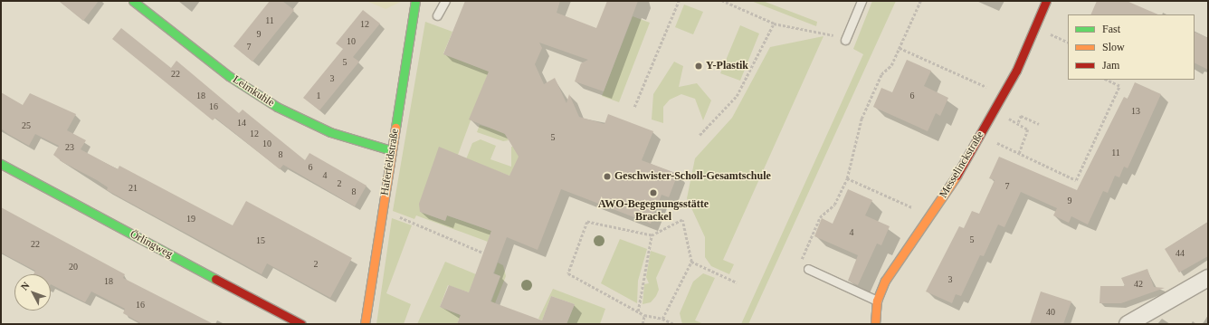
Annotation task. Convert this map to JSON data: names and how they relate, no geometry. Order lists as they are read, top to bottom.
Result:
{
  "streets": {
    "street": [
      "Leimkuhle",
      "Haferfeldstraße",
      "Messelinckstraße",
      "Örlingweg"
    ]
  },
  "crossings": [
    ["Leimkuhle", "Haferfeldstraße"]
  ],
  "places": ["Y-Plastik", "Geschwister-Scholl-Gesamtschule", "AWO-Begegnungsstätte Brackel"],
  "house_numbers": [
    "11",
    "12",
    "9",
    "10",
    "7",
    "5",
    "22",
    "3",
    "18",
    "1",
    "6",
    "16",
    "13",
    "14",
    "25",
    "12",
    "5",
    "10",
    "23",
    "11",
    "8",
    "6",
    "4",
    "2",
    "7",
    "21",
    "8",
    "9",
    "19",
    "4",
    "5",
    "15",
    "22",
    "44",
    "2",
    "20",
    "3",
    "18",
    "42",
    "16",
    "40"
  ],
  "legend": ["Fast", "Slow", "Jam"],
  "north": "top left"
}
